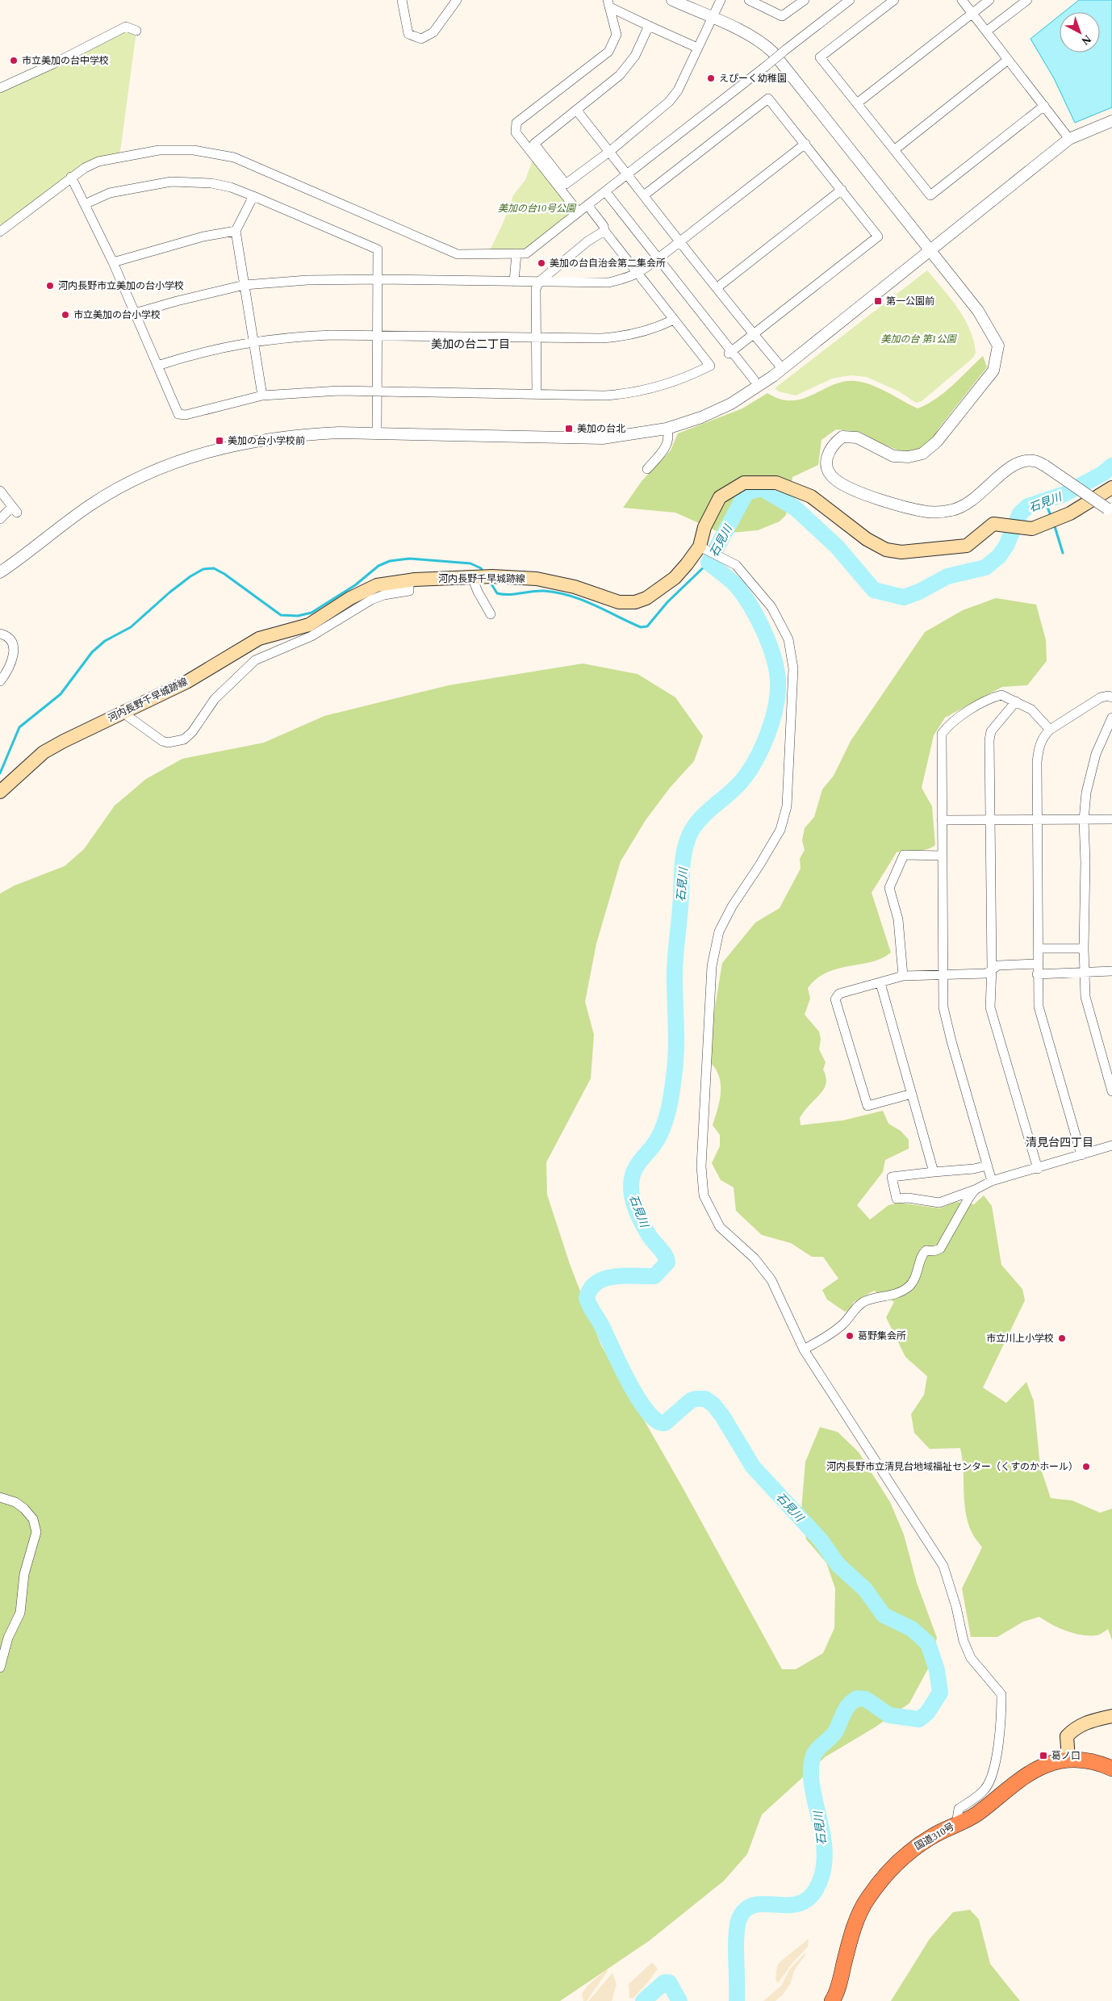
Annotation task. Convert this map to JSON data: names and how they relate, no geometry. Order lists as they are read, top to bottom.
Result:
{
  "streets": {
    "highway": ["国道310号"],
    "main road": ["河内長野千早城跡線"]
  },
  "districts": ["美加の台二丁目", "清見台四丁目"],
  "water": ["石見川"],
  "parks": ["美加の台10号公園", "美加の台 第1公園"],
  "places": {
    "other": [
      "市立美加の台中学校",
      "えぴーく幼稚園",
      "美加の台自治会第二集会所",
      "河内長野市立美加の台小学校",
      "市立美加の台小学校",
      "葛野集会所",
      "市立川上小学校",
      "河内長野市立清見台地域福祉センター（くすのかホール）"
    ],
    "transit": [
      "第一公園前",
      "美加の台北",
      "美加の台小学校前",
      "葛ノ口"
    ]
  },
  "north": "bottom right"
}
